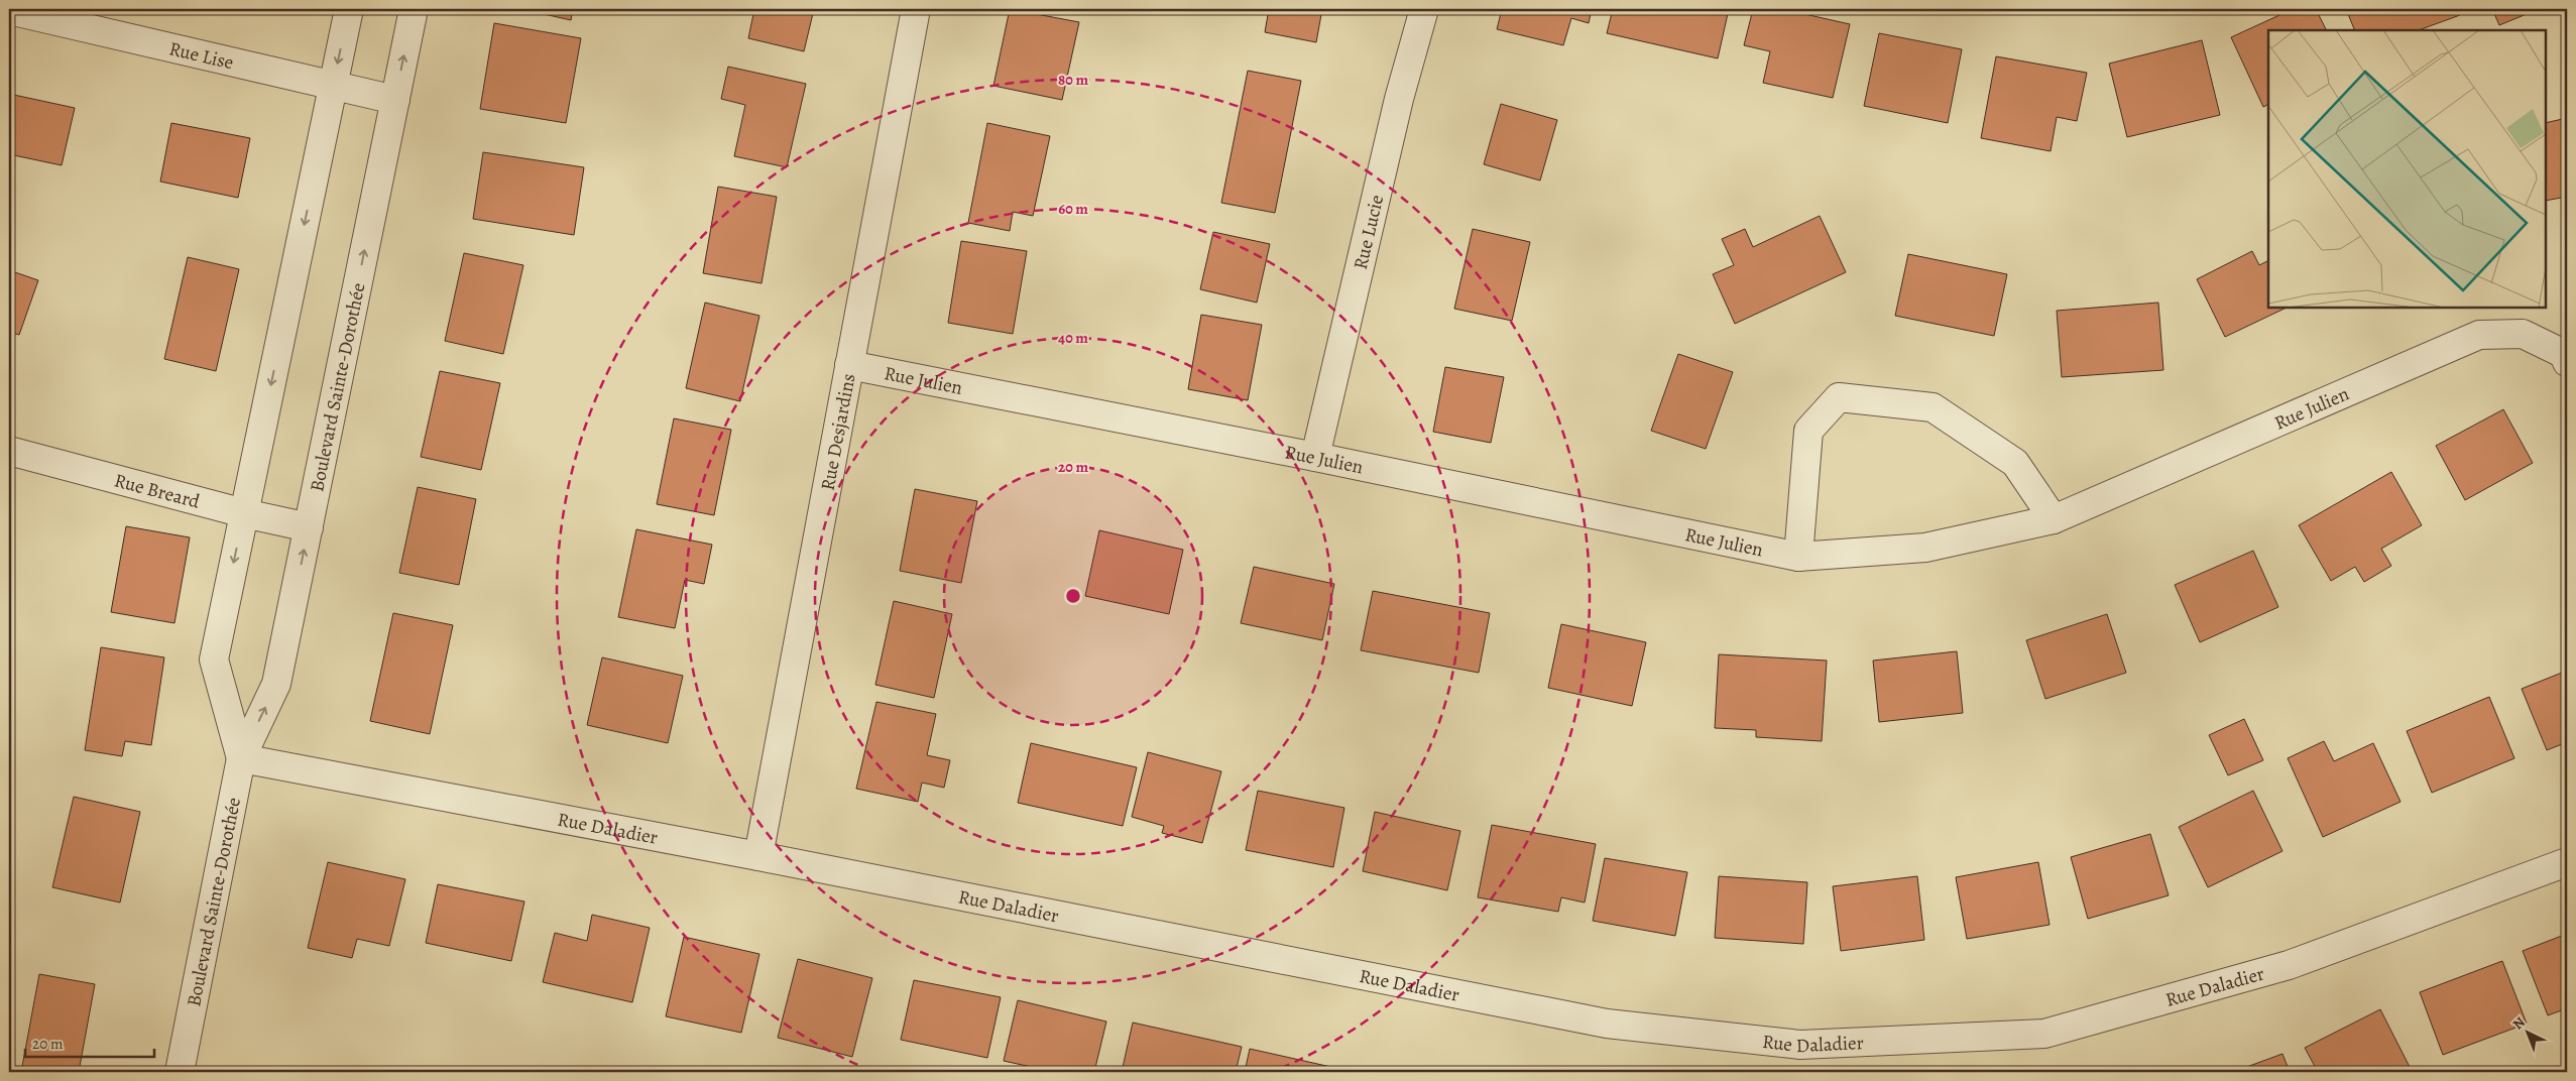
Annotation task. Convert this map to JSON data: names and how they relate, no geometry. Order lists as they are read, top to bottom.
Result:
{
  "streets": {
    "street": [
      "Rue Lise",
      "Rue Lucie",
      "Rue Julien",
      "Boulevard Sainte-Dorothée",
      "Rue Desjardins",
      "Rue Breard",
      "Rue Daladier"
    ]
  },
  "crossings": [
    ["Rue Lise", "Boulevard Sainte-Dorothée"],
    ["Rue Lucie", "Rue Julien"],
    ["Rue Julien", "Rue Desjardins"],
    ["Boulevard Sainte-Dorothée", "Rue Breard"],
    ["Boulevard Sainte-Dorothée", "Rue Daladier"],
    ["Rue Desjardins", "Rue Daladier"]
  ],
  "scale_bar": "20 m",
  "north": "top left",
  "rings": [
    "80 m",
    "60 m",
    "40 m",
    "20 m"
  ]
}
